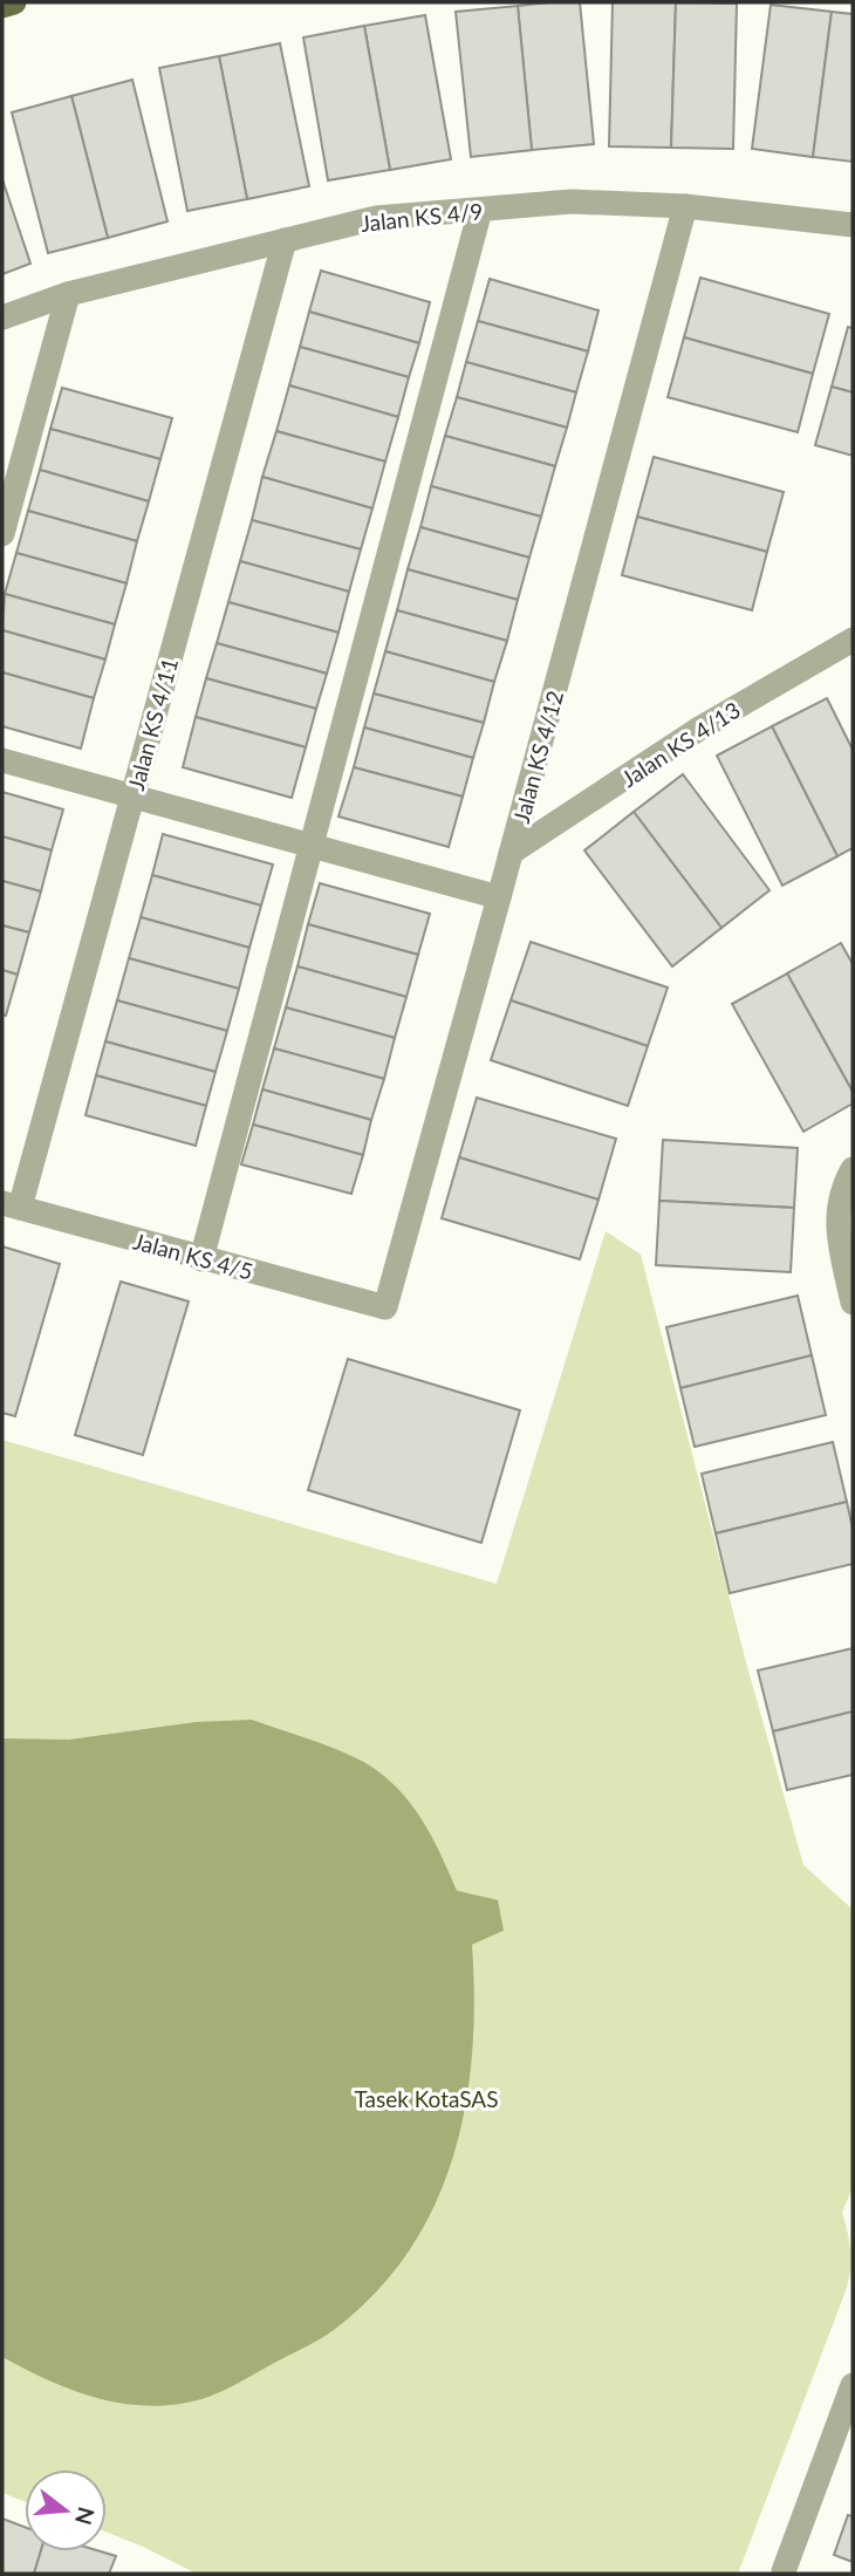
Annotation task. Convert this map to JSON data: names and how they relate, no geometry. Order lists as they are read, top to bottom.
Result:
{
  "streets": {
    "street": [
      "Jalan KS 4/9",
      "Jalan KS 4/11",
      "Jalan KS 4/13",
      "Jalan KS 4/12",
      "Jalan KS 4/5"
    ]
  },
  "crossings": [
    ["Jalan KS 4/9", "Jalan KS 4/11"],
    ["Jalan KS 4/9", "Jalan KS 4/12"],
    ["Jalan KS 4/11", "Jalan KS 4/5"],
    ["Jalan KS 4/13", "Jalan KS 4/12"],
    ["Jalan KS 4/12", "Jalan KS 4/5"]
  ],
  "parks": ["Tasek KotaSAS"],
  "north": "right"
}
